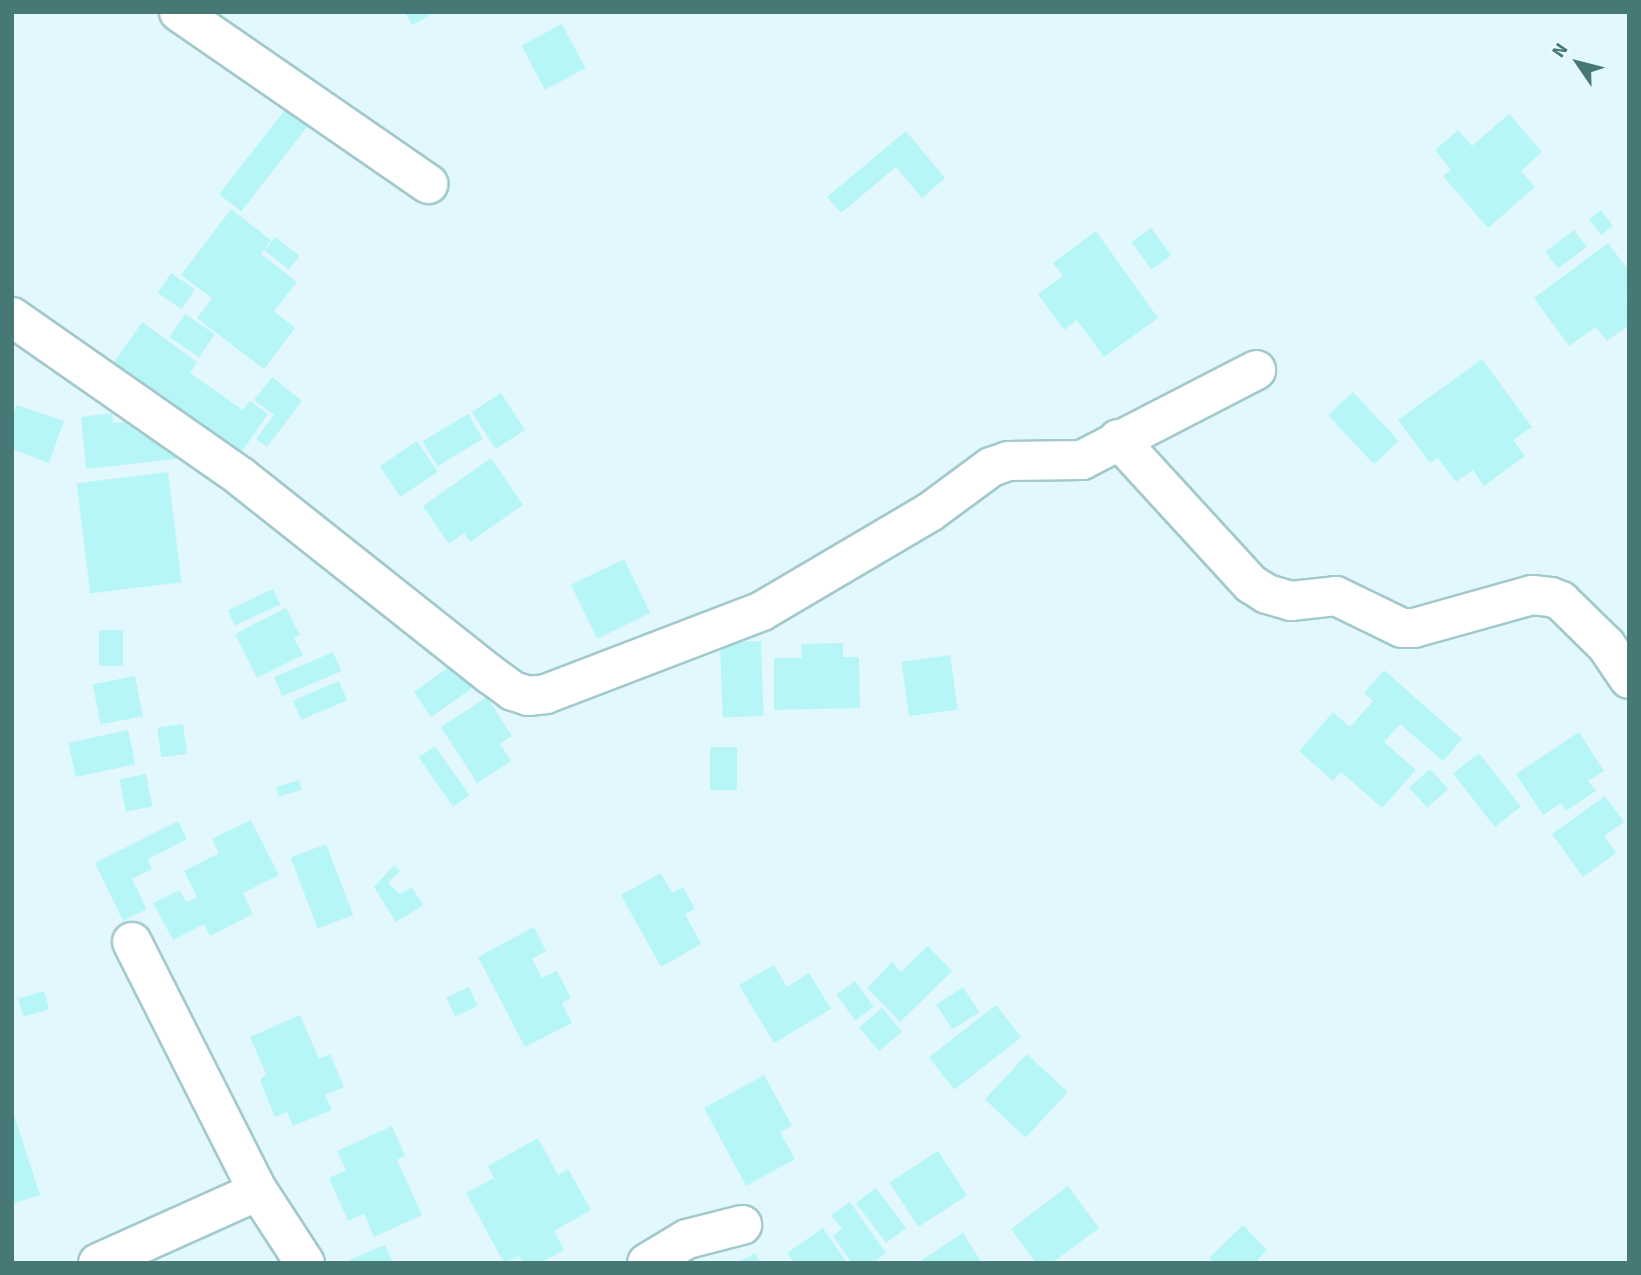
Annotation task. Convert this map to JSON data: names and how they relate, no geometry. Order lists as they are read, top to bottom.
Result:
{
  "north": "top left"
}
